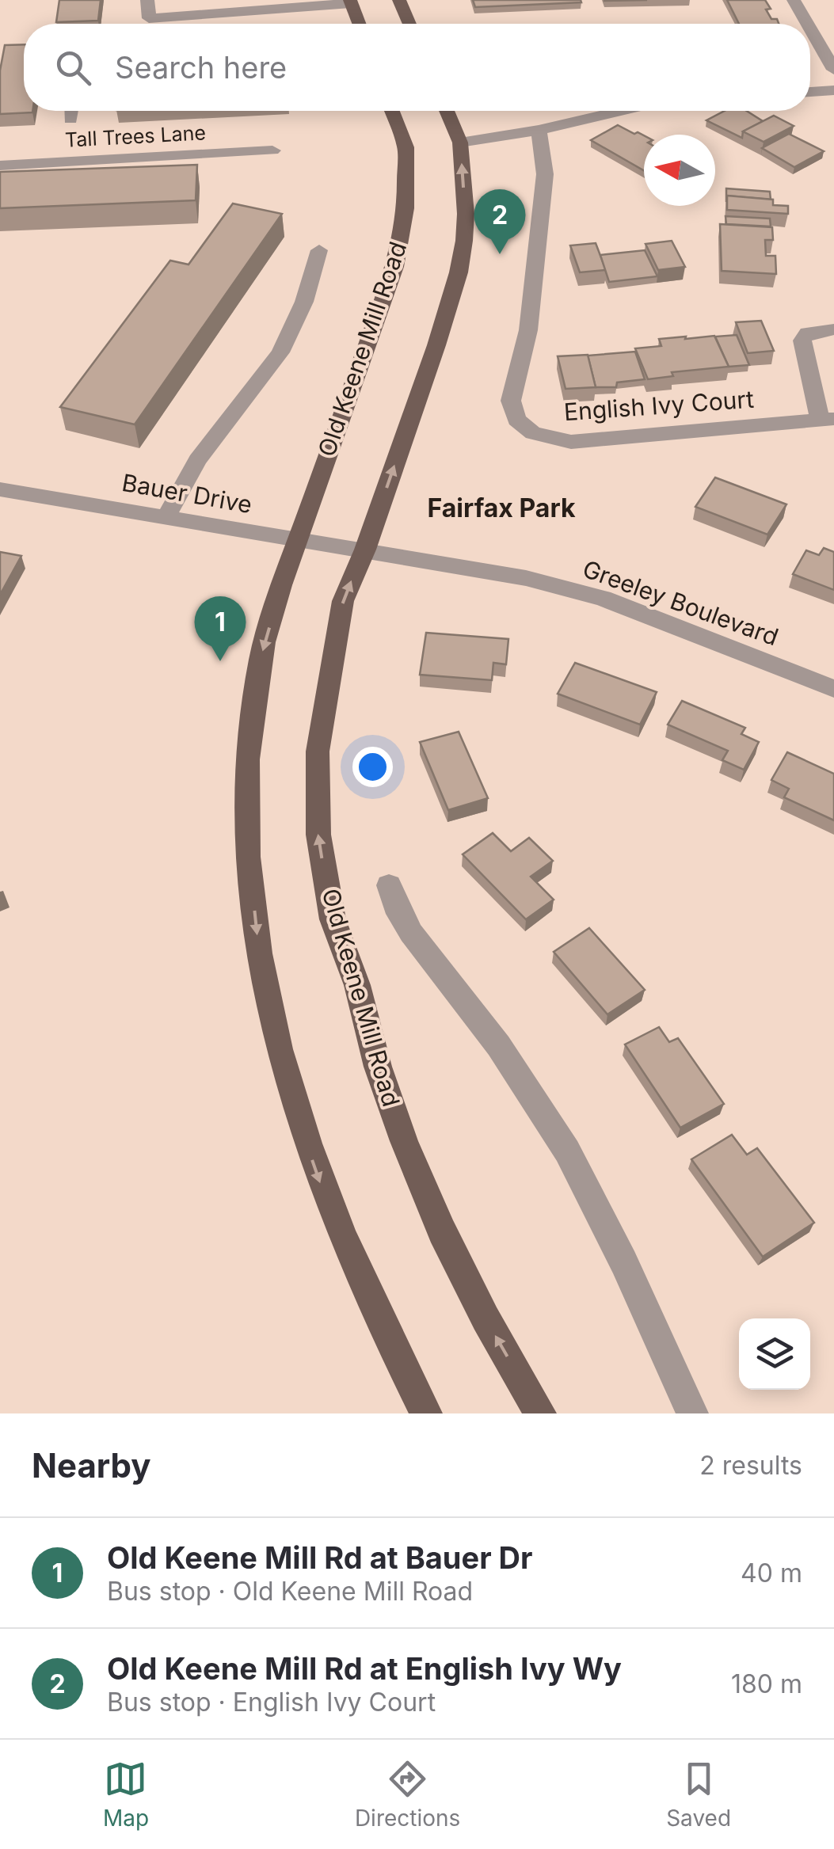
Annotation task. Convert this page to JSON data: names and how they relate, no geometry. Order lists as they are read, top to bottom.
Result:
{
  "streets": {
    "main road": ["Old Keene Mill Road"],
    "street": [
      "Tall Trees Lane",
      "English Ivy Court",
      "Bauer Drive",
      "Greeley Boulevard"
    ]
  },
  "crossings": [
    ["Old Keene Mill Road", "Bauer Drive"],
    ["Old Keene Mill Road", "Greeley Boulevard"],
    ["Bauer Drive", "Greeley Boulevard"]
  ],
  "districts": ["Fairfax Park"],
  "north": "left",
  "page": {
    "search": "Search here",
    "pins": ["2", "1"],
    "heading": ["Nearby", "2 results"],
    "list": [
      {
        "mark": "1",
        "name": "Old Keene Mill Rd at Bauer Dr",
        "note": "Bus stop · Old Keene Mill Road",
        "value": "40 m"
      },
      {
        "mark": "2",
        "name": "Old Keene Mill Rd at English Ivy Wy",
        "note": "Bus stop · English Ivy Court",
        "value": "180 m"
      }
    ],
    "nav": ["Map", "Directions", "Saved"]
  }
}
